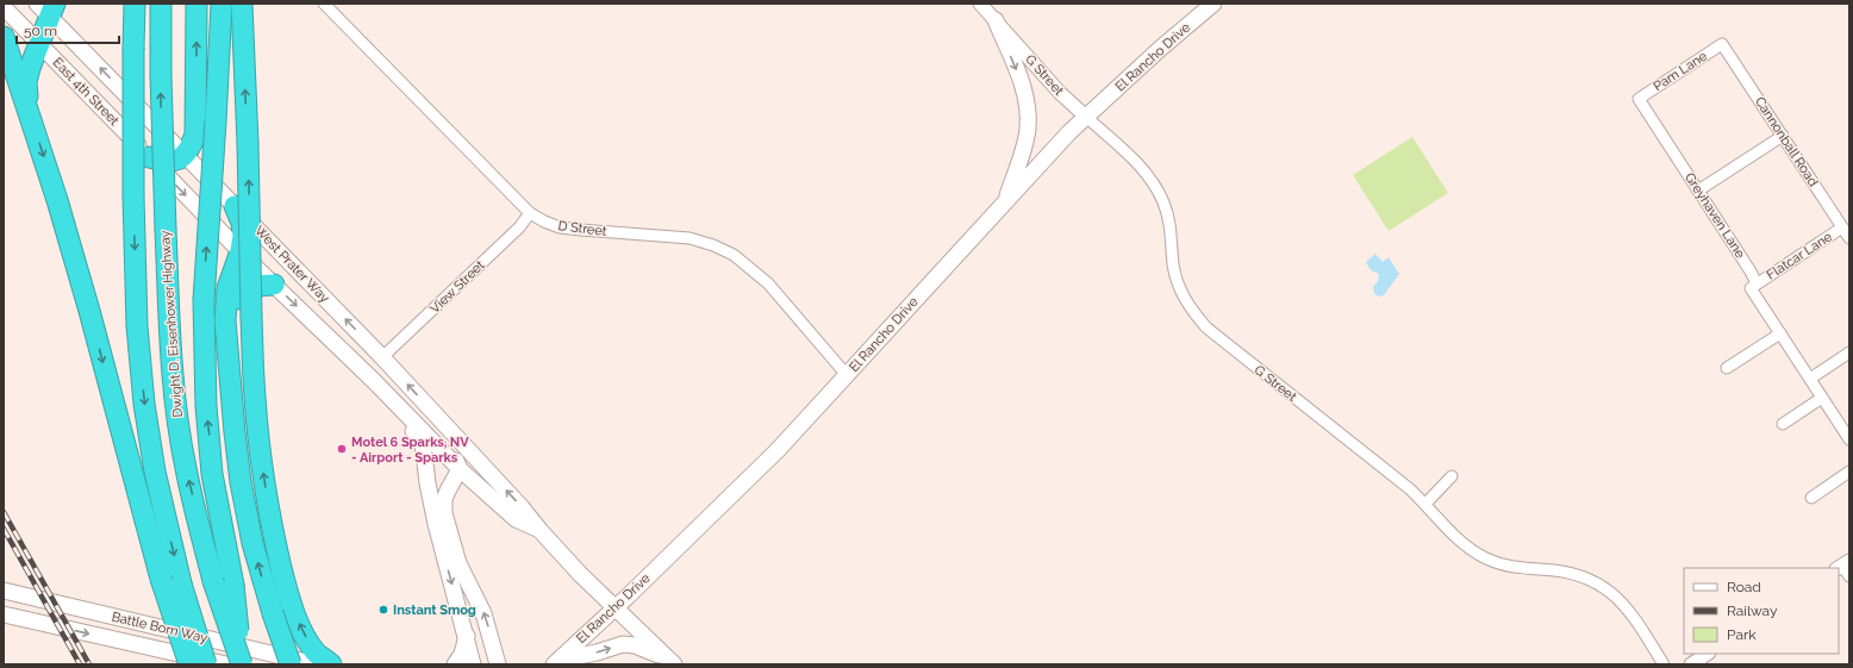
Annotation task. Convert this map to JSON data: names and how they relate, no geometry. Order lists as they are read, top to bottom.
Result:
{
  "streets": {
    "highway": ["Dwight D. Eisenhower Highway"],
    "main road": [
      "El Rancho Drive",
      "East 4th Street",
      "West Prater Way",
      "Battle Born Way"
    ],
    "street": [
      "Pam Lane",
      "G Street",
      "Cannonball Road",
      "Greyhaven Lane",
      "D Street",
      "Flatcar Lane",
      "View Street"
    ]
  },
  "crossings": [
    ["El Rancho Drive", "G Street"],
    ["El Rancho Drive", "D Street"],
    ["El Rancho Drive", "West Prater Way"],
    ["Pam Lane", "Cannonball Road"],
    ["Pam Lane", "Greyhaven Lane"],
    ["East 4th Street", "West Prater Way"],
    ["Cannonball Road", "Flatcar Lane"],
    ["Greyhaven Lane", "Flatcar Lane"],
    ["D Street", "View Street"],
    ["West Prater Way", "View Street"]
  ],
  "places": ["Motel 6 Sparks, NV - Airport - Sparks", "Instant Smog"],
  "legend": ["Road", "Railway", "Park"],
  "scale_bar": "50 m"
}
